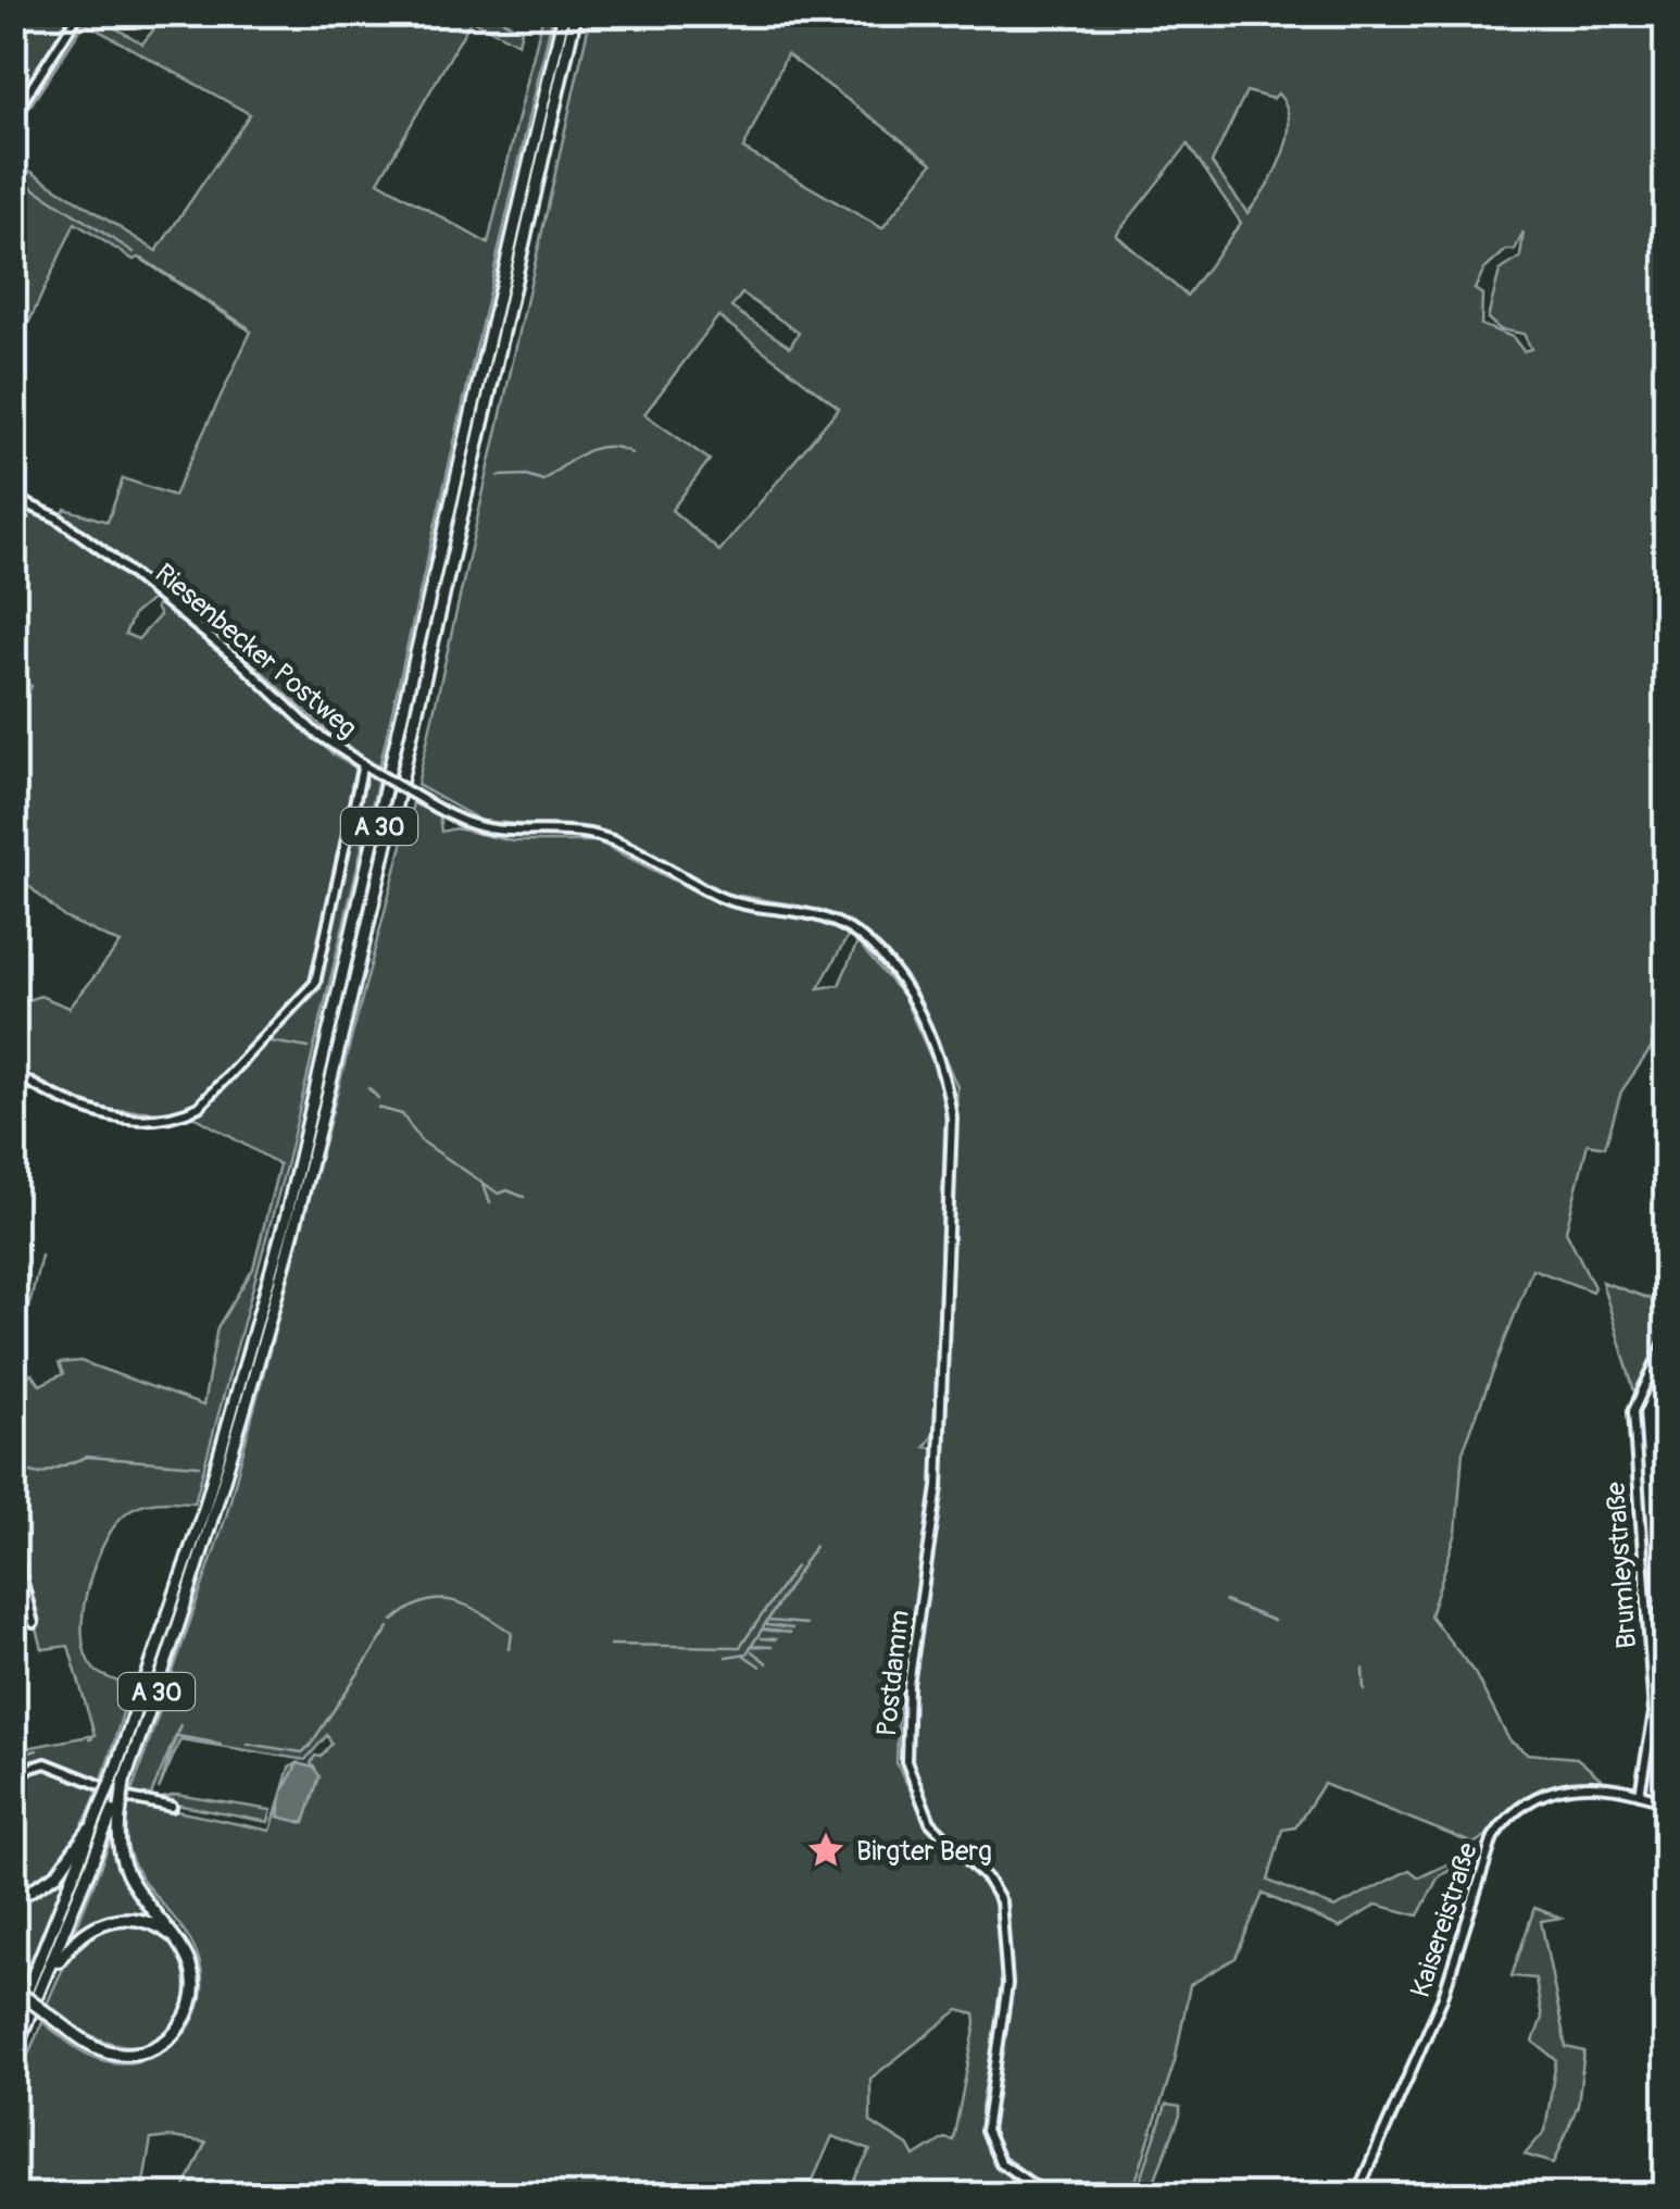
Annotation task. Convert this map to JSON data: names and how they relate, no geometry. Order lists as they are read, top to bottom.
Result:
{
  "streets": {
    "highway": ["A 30"],
    "street": [
      "Riesenbecker Postweg",
      "Brumleystraße",
      "Postdamm",
      "Kaisereistraße"
    ]
  },
  "crossings": [
    ["Riesenbecker Postweg", "Postdamm"],
    ["Brumleystraße", "Kaisereistraße"]
  ],
  "places": {
    "place": ["Birgter Berg"]
  }
}
